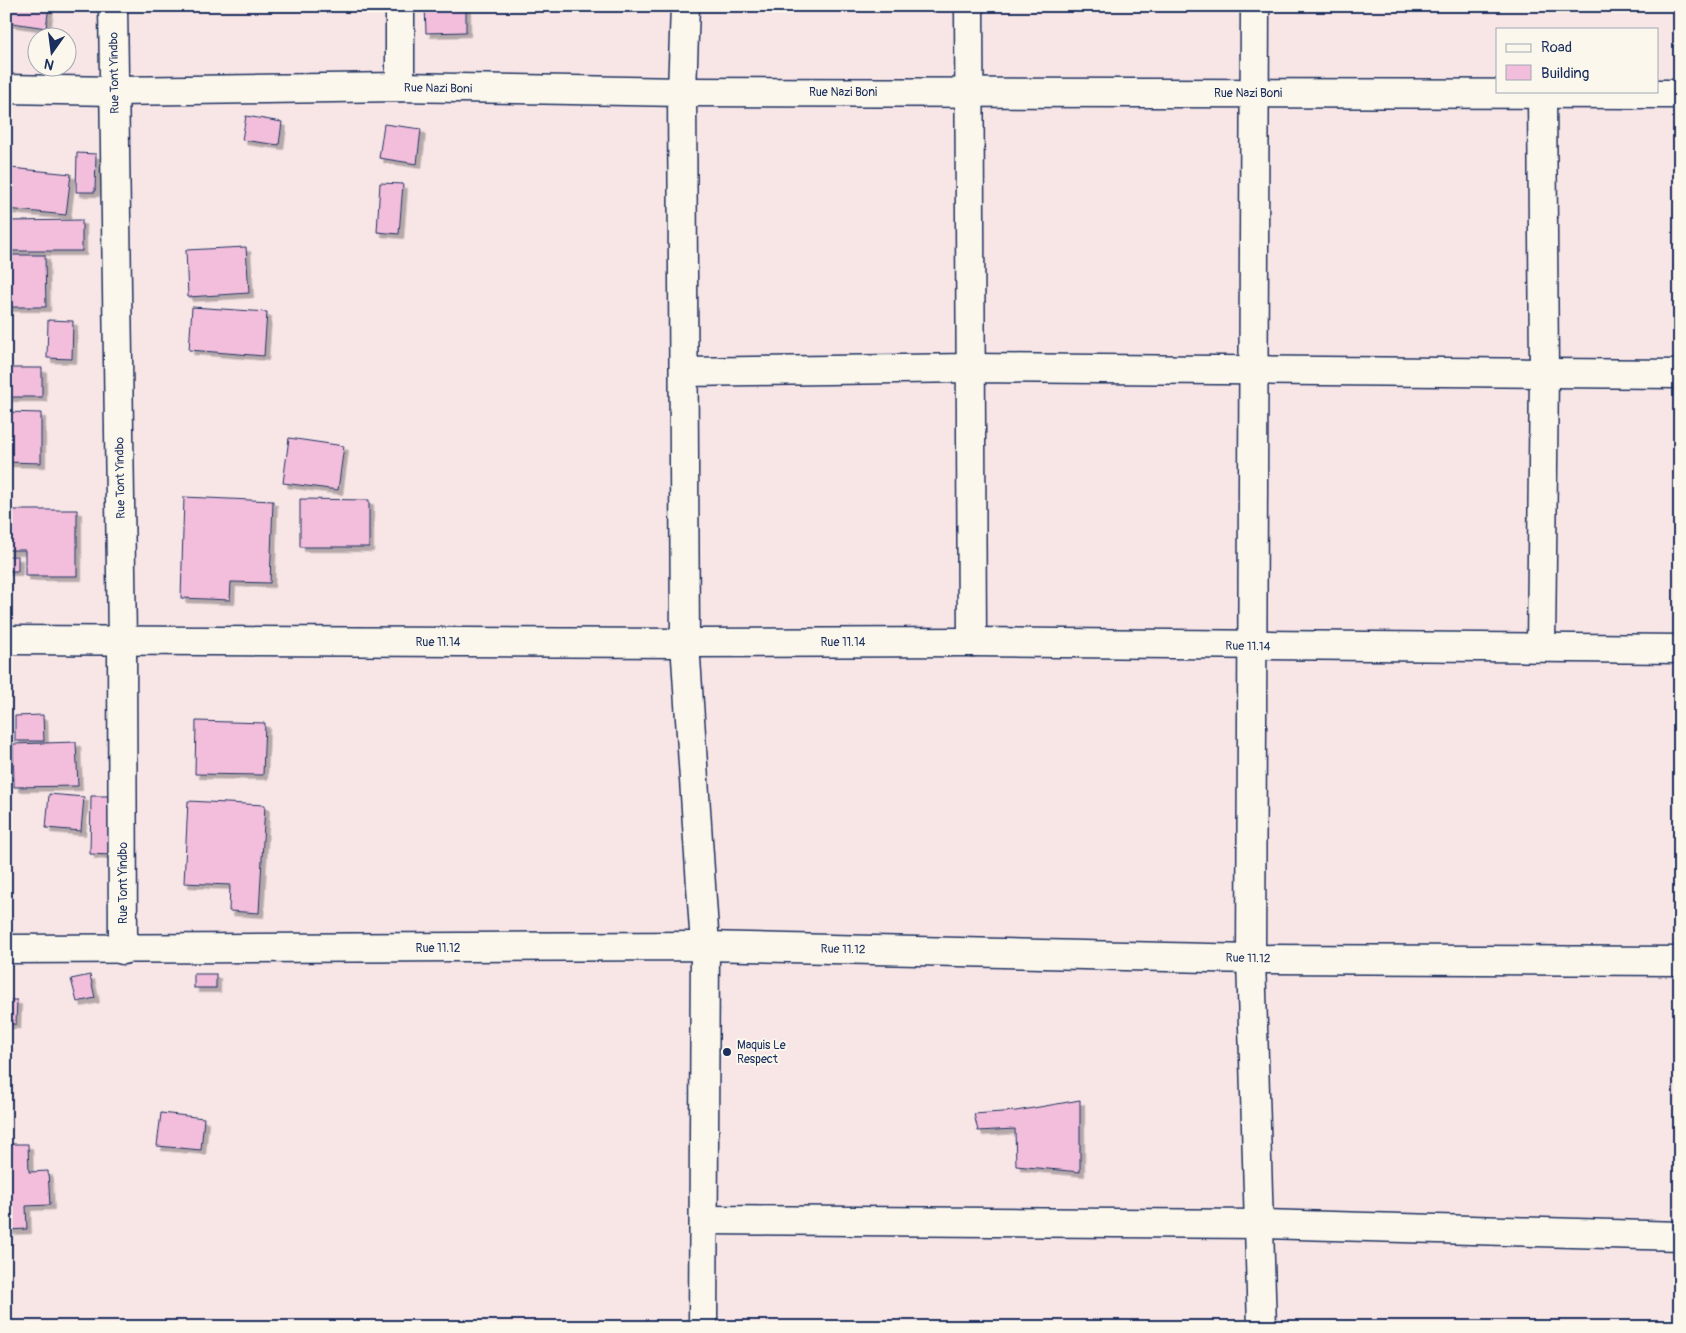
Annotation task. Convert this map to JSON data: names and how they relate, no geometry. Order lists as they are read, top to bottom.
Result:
{
  "streets": {
    "street": [
      "Rue Tont Yindbo",
      "Rue Nazi Boni",
      "Rue 11.14",
      "Rue 11.12"
    ]
  },
  "crossings": [
    ["Rue Tont Yindbo", "Rue Nazi Boni"],
    ["Rue Tont Yindbo", "Rue 11.14"],
    ["Rue Tont Yindbo", "Rue 11.12"]
  ],
  "places": ["Maquis Le Respect"],
  "legend": ["Road", "Building"],
  "north": "bottom"
}
